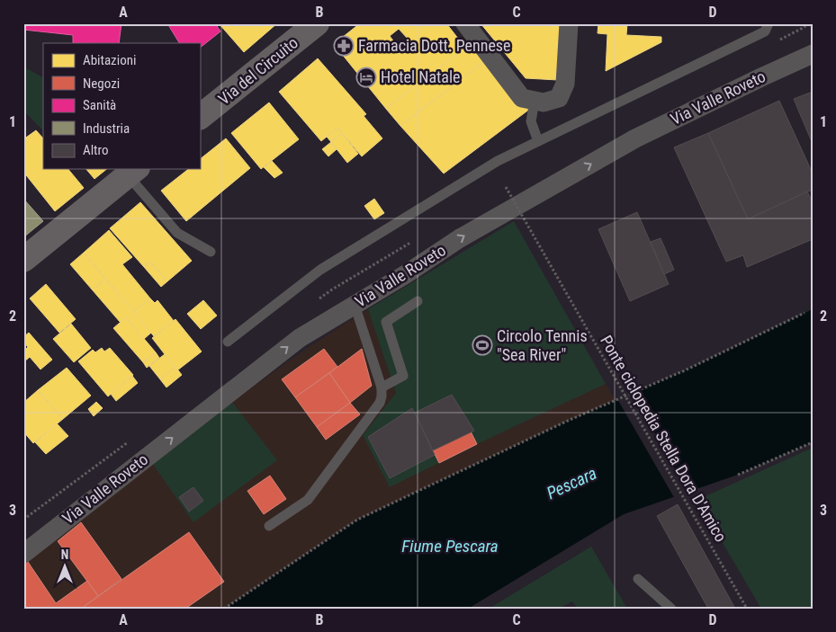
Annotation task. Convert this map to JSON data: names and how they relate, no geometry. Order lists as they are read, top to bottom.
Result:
{
  "streets": {
    "main road": ["Via del Circuito"],
    "street": ["Via Valle Roveto"],
    "path": ["Ponte ciclopedia Stella Dora D'Amico"]
  },
  "one_way": ["Via Valle Roveto"],
  "water": ["Pescara", "Fiume Pescara"],
  "places": {
    "pharmacy": ["Farmacia Dott. Pennese"],
    "hotel": ["Hotel Natale"],
    "sports": ["Circolo Tennis \"Sea River\""]
  },
  "legend": [
    "Abitazioni",
    "Negozi",
    "Sanità",
    "Industria",
    "Altro"
  ],
  "north": "top",
  "grid": {
    "columns": [
      "A",
      "B",
      "C",
      "D"
    ],
    "rows": ["1", "2", "3"]
  }
}
